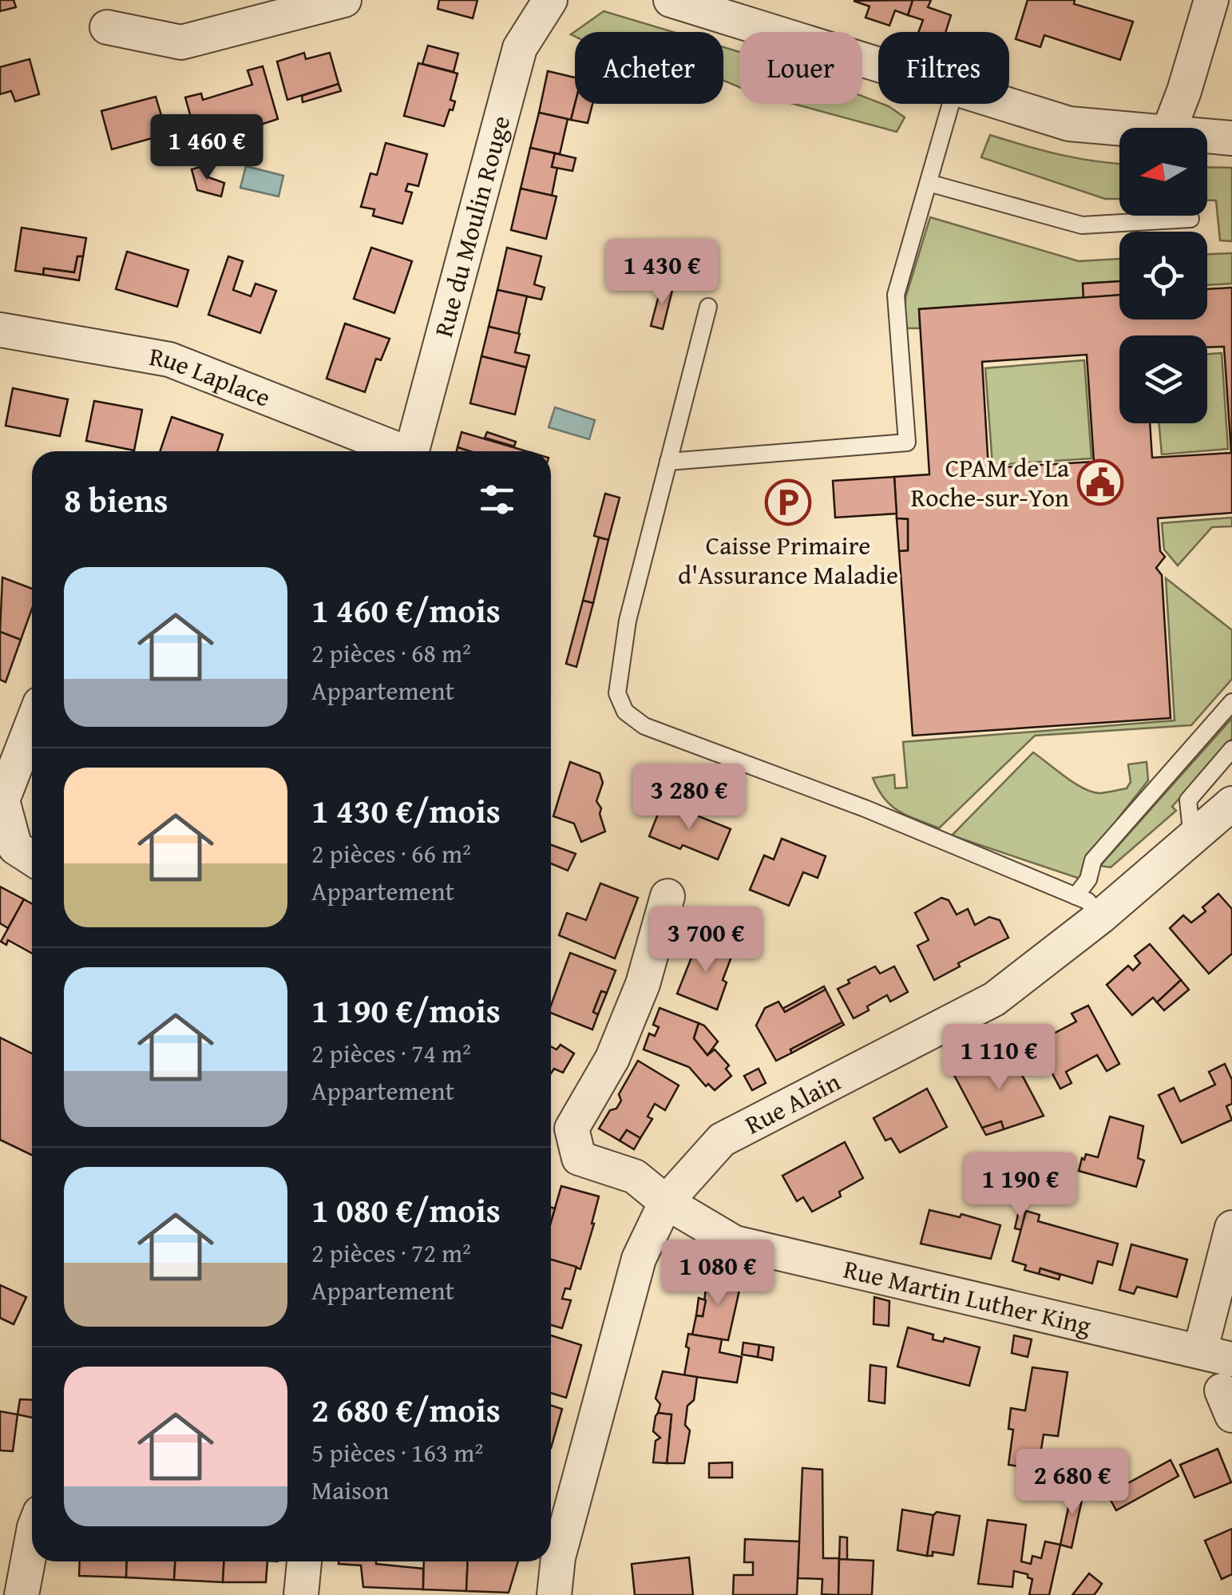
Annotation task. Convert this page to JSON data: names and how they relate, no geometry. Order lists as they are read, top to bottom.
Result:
{
  "streets": {
    "street": [
      "Rue du Moulin Rouge",
      "Rue Laplace",
      "Rue Alain",
      "Rue Martin Luther King"
    ]
  },
  "crossings": [
    ["Rue Alain", "Rue Martin Luther King"]
  ],
  "places": {
    "public building": ["CPAM de La Roche-sur-Yon"],
    "parking": ["Caisse Primaire d'Assurance Maladie"]
  },
  "north": "left",
  "page": {
    "chip": ["Acheter", "Louer", "Filtres"],
    "price": [
      "1 460 €",
      "1 430 €",
      "3 280 €",
      "3 700 €",
      "1 110 €",
      "1 190 €",
      "1 080 €",
      "2 680 €"
    ],
    "heading": "8 biens",
    "list": [
      {
        "name": "1 460 €/mois",
        "note": "2 pièces · 68 m² · Appartement"
      },
      {
        "name": "1 430 €/mois",
        "note": "2 pièces · 66 m² · Appartement"
      },
      {
        "name": "1 190 €/mois",
        "note": "2 pièces · 74 m² · Appartement"
      },
      {
        "name": "1 080 €/mois",
        "note": "2 pièces · 72 m² · Appartement"
      },
      {
        "name": "2 680 €/mois",
        "note": "5 pièces · 163 m² · Maison"
      }
    ]
  }
}
